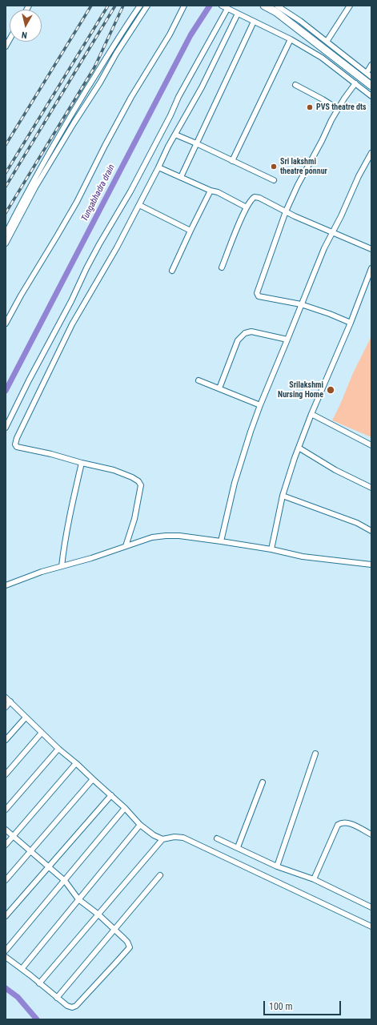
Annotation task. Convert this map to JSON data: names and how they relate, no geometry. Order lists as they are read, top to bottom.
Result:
{
  "water": ["Tungabhadra drain"],
  "places": ["PVS theatre dts", "Sri lakshmi theatre ponnur", "Srilakshmi Nursing Home"],
  "scale_bar": "100 m",
  "north": "bottom"
}
